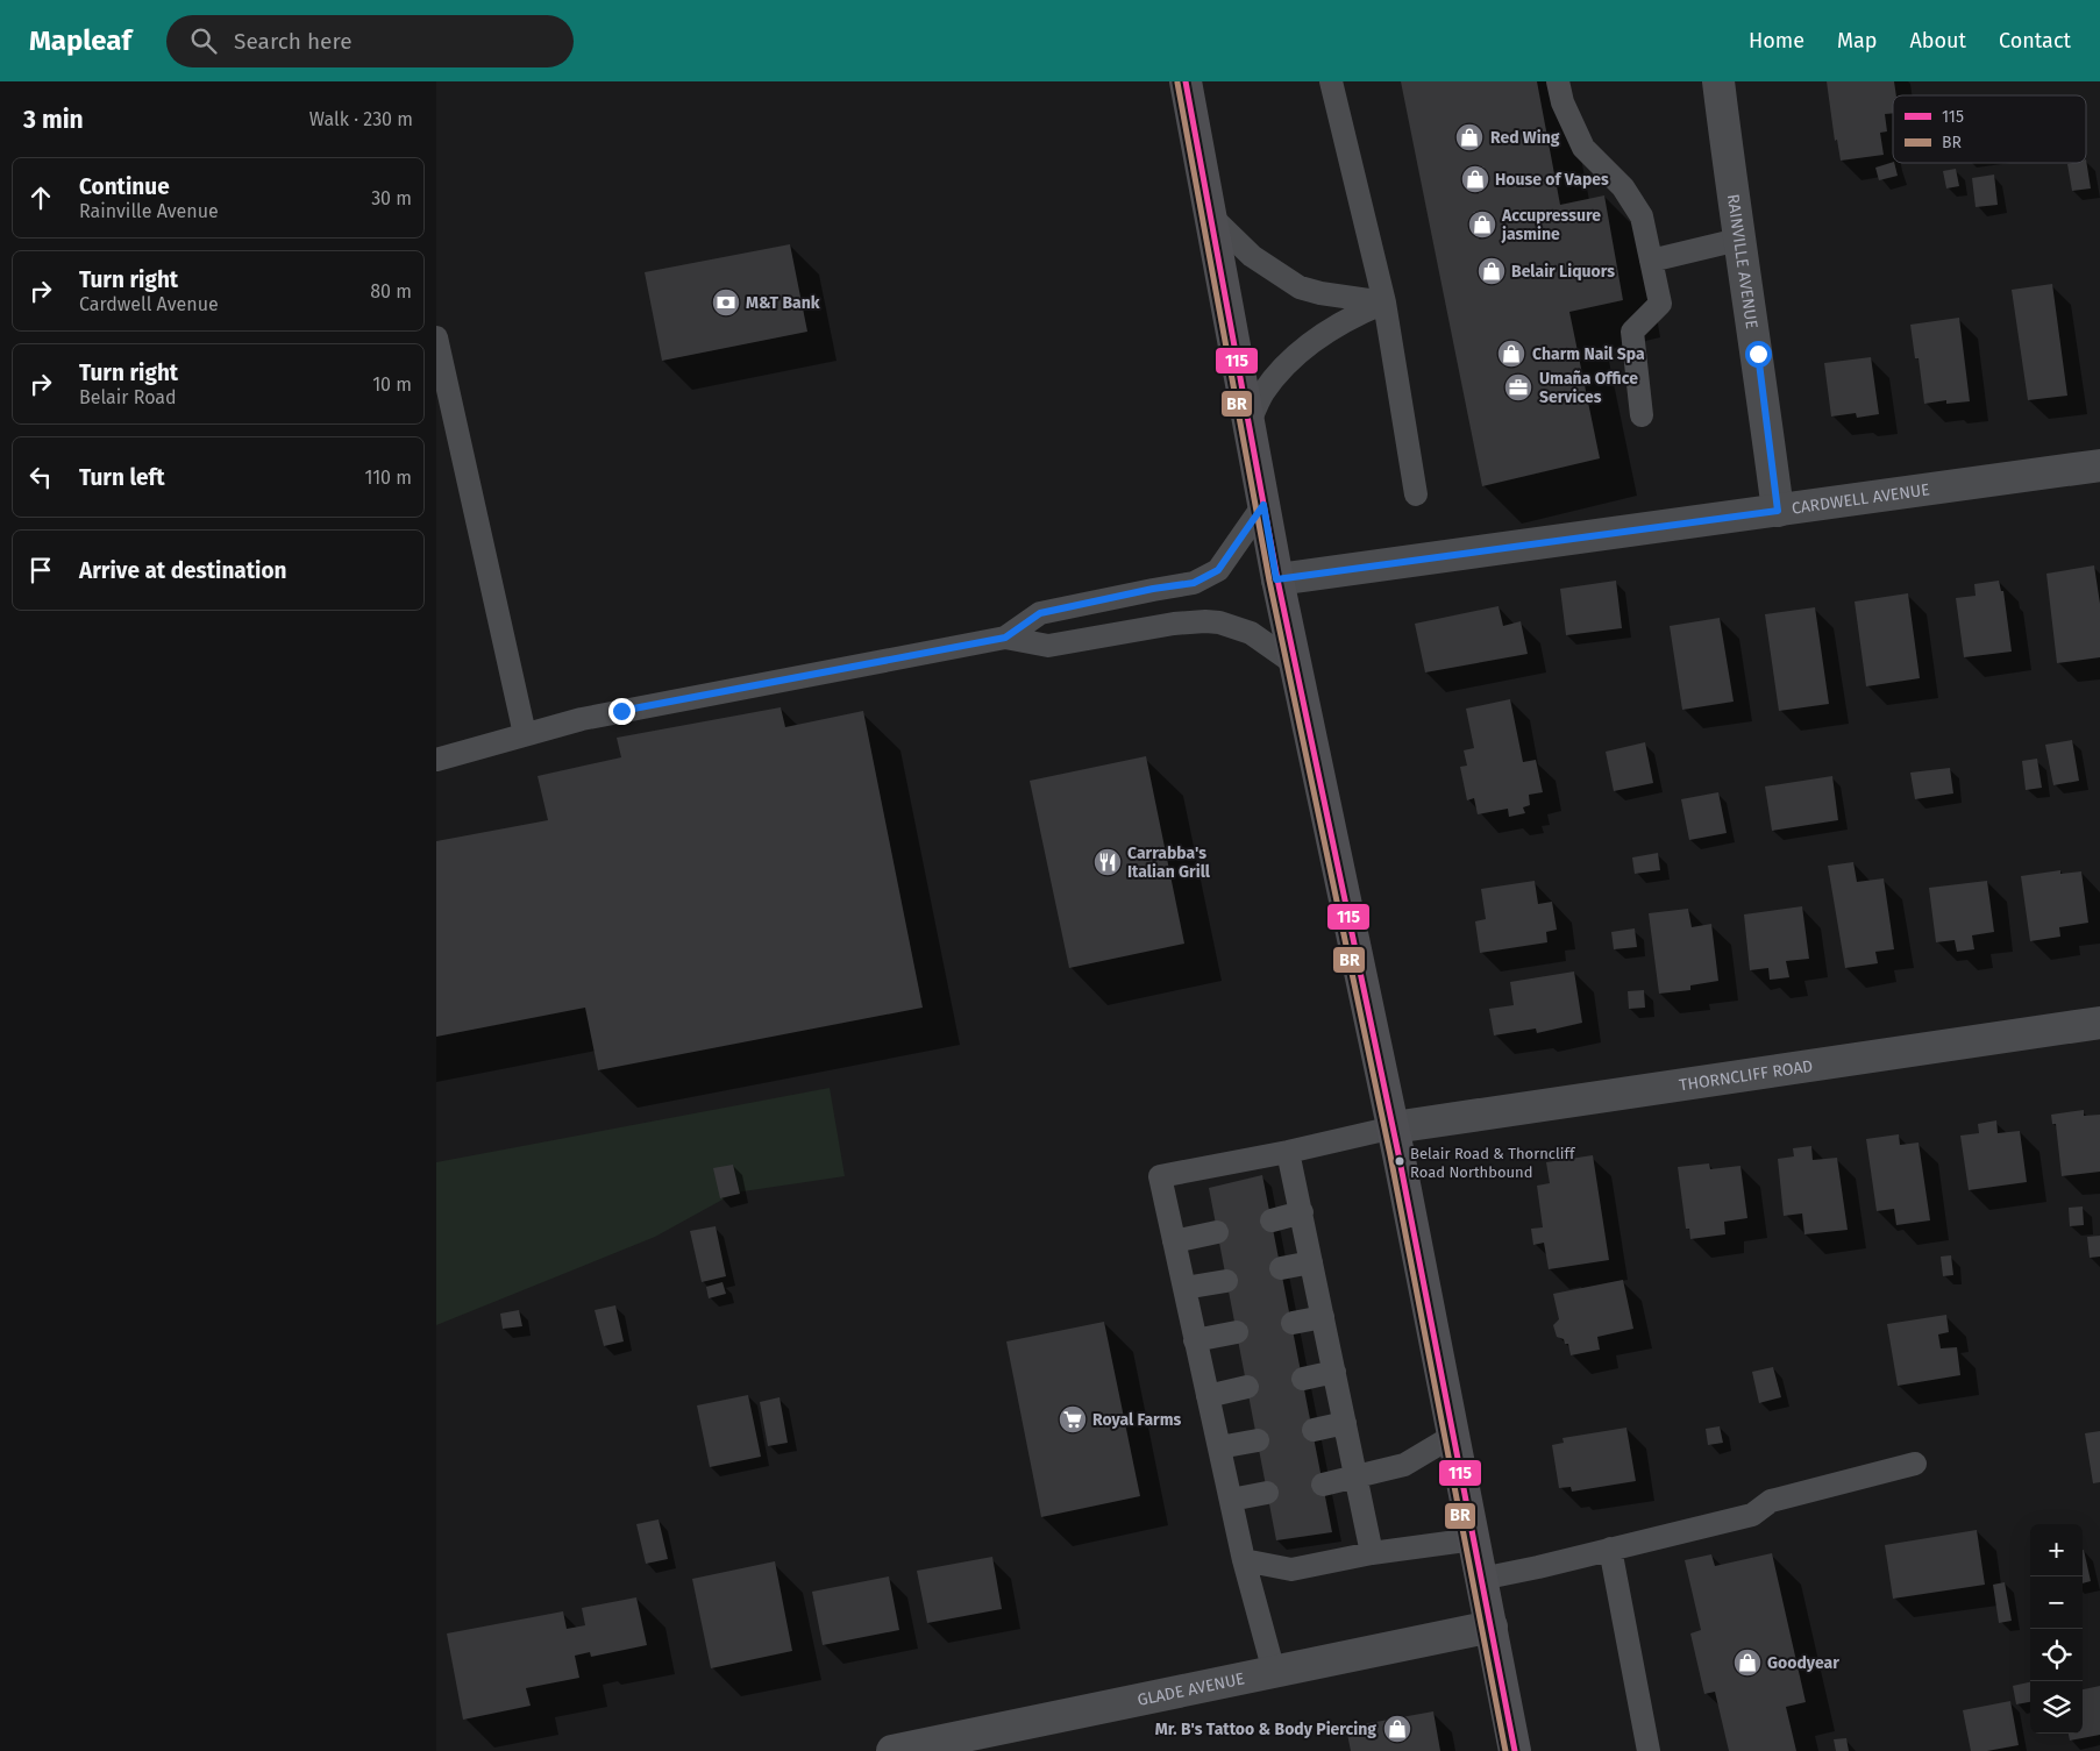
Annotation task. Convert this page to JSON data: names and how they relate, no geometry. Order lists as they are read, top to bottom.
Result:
{
  "streets": {
    "street": [
      "RAINVILLE AVENUE",
      "CARDWELL AVENUE",
      "THORNCLIFF ROAD",
      "GLADE AVENUE"
    ]
  },
  "crossings": [
    ["RAINVILLE AVENUE", "CARDWELL AVENUE"]
  ],
  "places": {
    "shop": [
      "Red Wing",
      "House of Vapes",
      "Accupressure jasmine",
      "Belair Liquors",
      "Charm Nail Spa",
      "Goodyear",
      "Mr. B's Tattoo & Body Piercing"
    ],
    "bank": ["M&T Bank"],
    "office": ["Umaña Office Services"],
    "restaurant": ["Carrabba's Italian Grill"],
    "other": ["Belair Road & Thorncliff Road Northbound"],
    "supermarket": ["Royal Farms"]
  },
  "lines": ["transit line 115", "transit line BR"],
  "legend": ["115", "BR"],
  "page": {
    "header": "Mapleaf",
    "search": "Search here",
    "nav": [
      "Home",
      "Map",
      "About",
      "Contact"
    ],
    "heading": ["3 min", "Walk · 230 m"],
    "list": [
      ["Continue", "Rainville Avenue", "30 m"],
      ["Turn right", "Cardwell Avenue", "80 m"],
      ["Turn right", "Belair Road", "10 m"],
      ["Turn left", "110 m"],
      "Arrive at destination"
    ],
    "map_buttons": ["+", "−"]
  }
}
